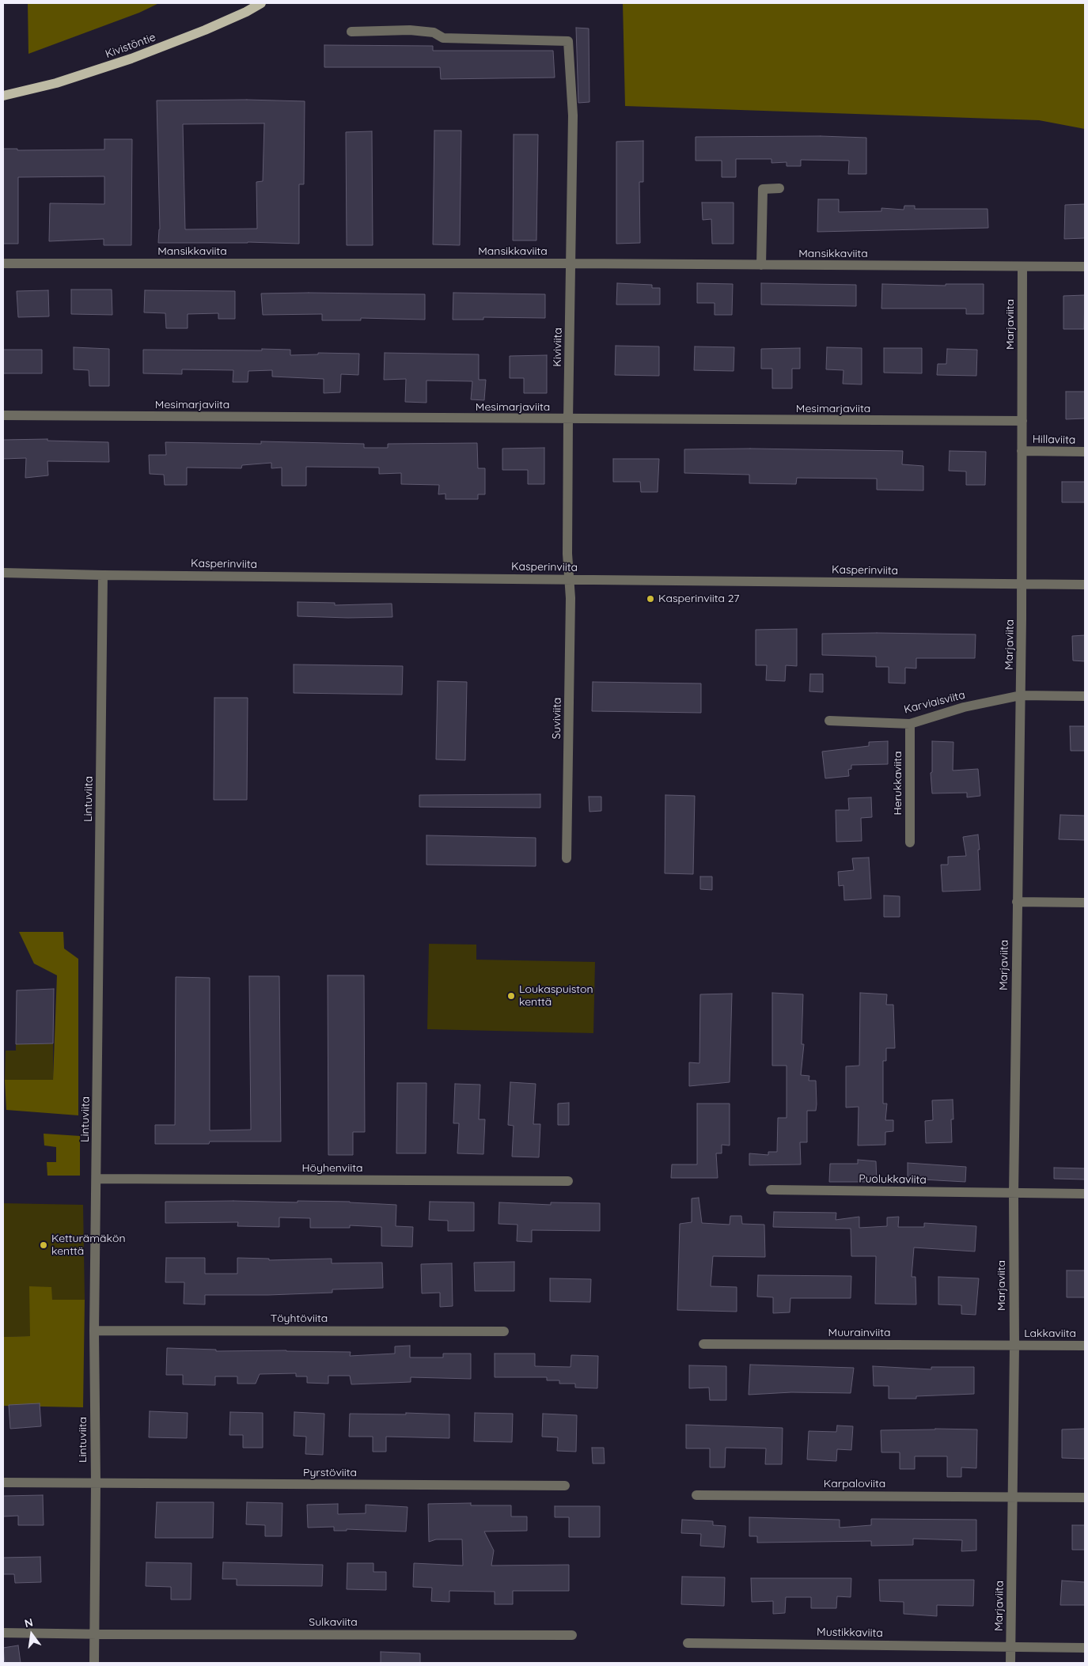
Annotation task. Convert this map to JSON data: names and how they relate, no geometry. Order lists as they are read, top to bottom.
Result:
{
  "streets": {
    "main road": ["Kivistöntie"],
    "street": [
      "Mansikkaviita",
      "Marjaviita",
      "Kiviviita",
      "Mesimarjaviita",
      "Hillaviita",
      "Kasperinviita",
      "Karviaisviita",
      "Suviviita",
      "Herukkaviita",
      "Lintuviita",
      "Höyhenviita",
      "Puolukkaviita",
      "Töyhtöviita",
      "Muurainviita",
      "Lakkaviita",
      "Pyrstöviita",
      "Karpaloviita",
      "Sulkaviita",
      "Mustikkaviita"
    ]
  },
  "crossings": [
    ["Mansikkaviita", "Marjaviita"],
    ["Mansikkaviita", "Kiviviita"],
    ["Marjaviita", "Mesimarjaviita"],
    ["Marjaviita", "Hillaviita"],
    ["Marjaviita", "Kasperinviita"],
    ["Marjaviita", "Karviaisviita"],
    ["Marjaviita", "Puolukkaviita"],
    ["Marjaviita", "Muurainviita"],
    ["Marjaviita", "Lakkaviita"],
    ["Marjaviita", "Karpaloviita"],
    ["Marjaviita", "Mustikkaviita"],
    ["Kiviviita", "Mesimarjaviita"],
    ["Kiviviita", "Kasperinviita"],
    ["Kiviviita", "Suviviita"],
    ["Kasperinviita", "Suviviita"],
    ["Kasperinviita", "Lintuviita"],
    ["Karviaisviita", "Herukkaviita"],
    ["Lintuviita", "Höyhenviita"],
    ["Lintuviita", "Töyhtöviita"],
    ["Lintuviita", "Pyrstöviita"],
    ["Lintuviita", "Sulkaviita"],
    ["Muurainviita", "Lakkaviita"]
  ],
  "places": ["Kasperinviita 27", "Loukaspuiston kenttä", "Ketturämäkön kenttä"],
  "north": "top"
}
